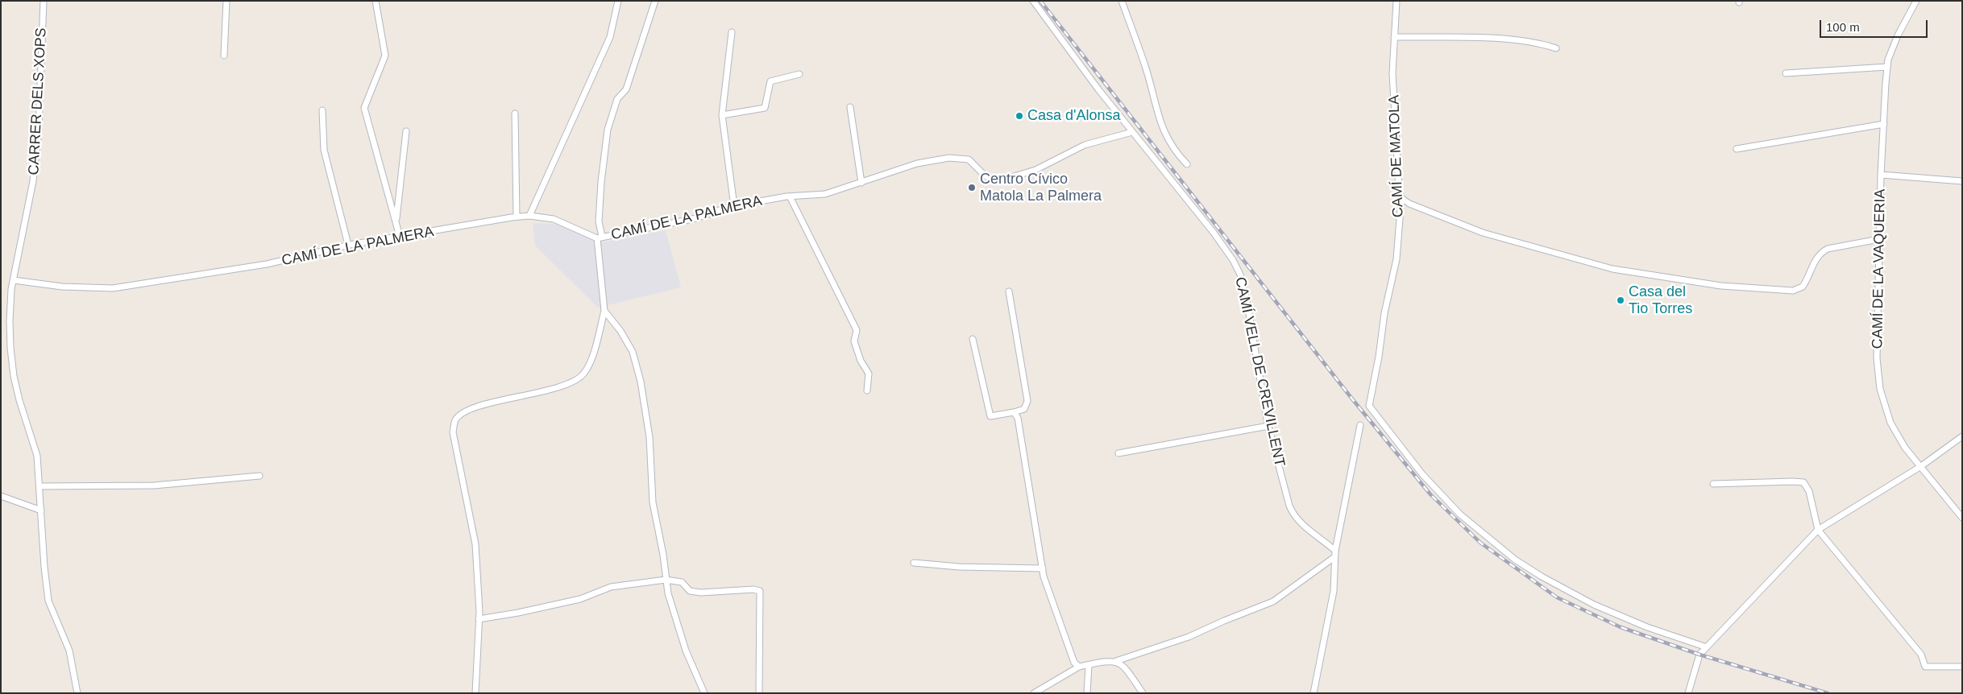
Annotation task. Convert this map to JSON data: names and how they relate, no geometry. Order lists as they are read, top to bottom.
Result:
{
  "streets": {
    "street": [
      "CARRER DELS XOPS",
      "CAMÍ DE MATOLA",
      "CAMÍ DE LA PALMERA",
      "CAMÍ DE LA VAQUERIA",
      "CAMÍ VELL DE CREVILLENT"
    ]
  },
  "crossings": [
    ["CARRER DELS XOPS", "CAMÍ DE LA PALMERA"],
    ["CAMÍ DE LA PALMERA", "CAMÍ VELL DE CREVILLENT"]
  ],
  "places": ["Casa d'Alonsa", "Centro Cívico Matola La Palmera", "Casa del Tio Torres"],
  "scale_bar": "100 m"
}
